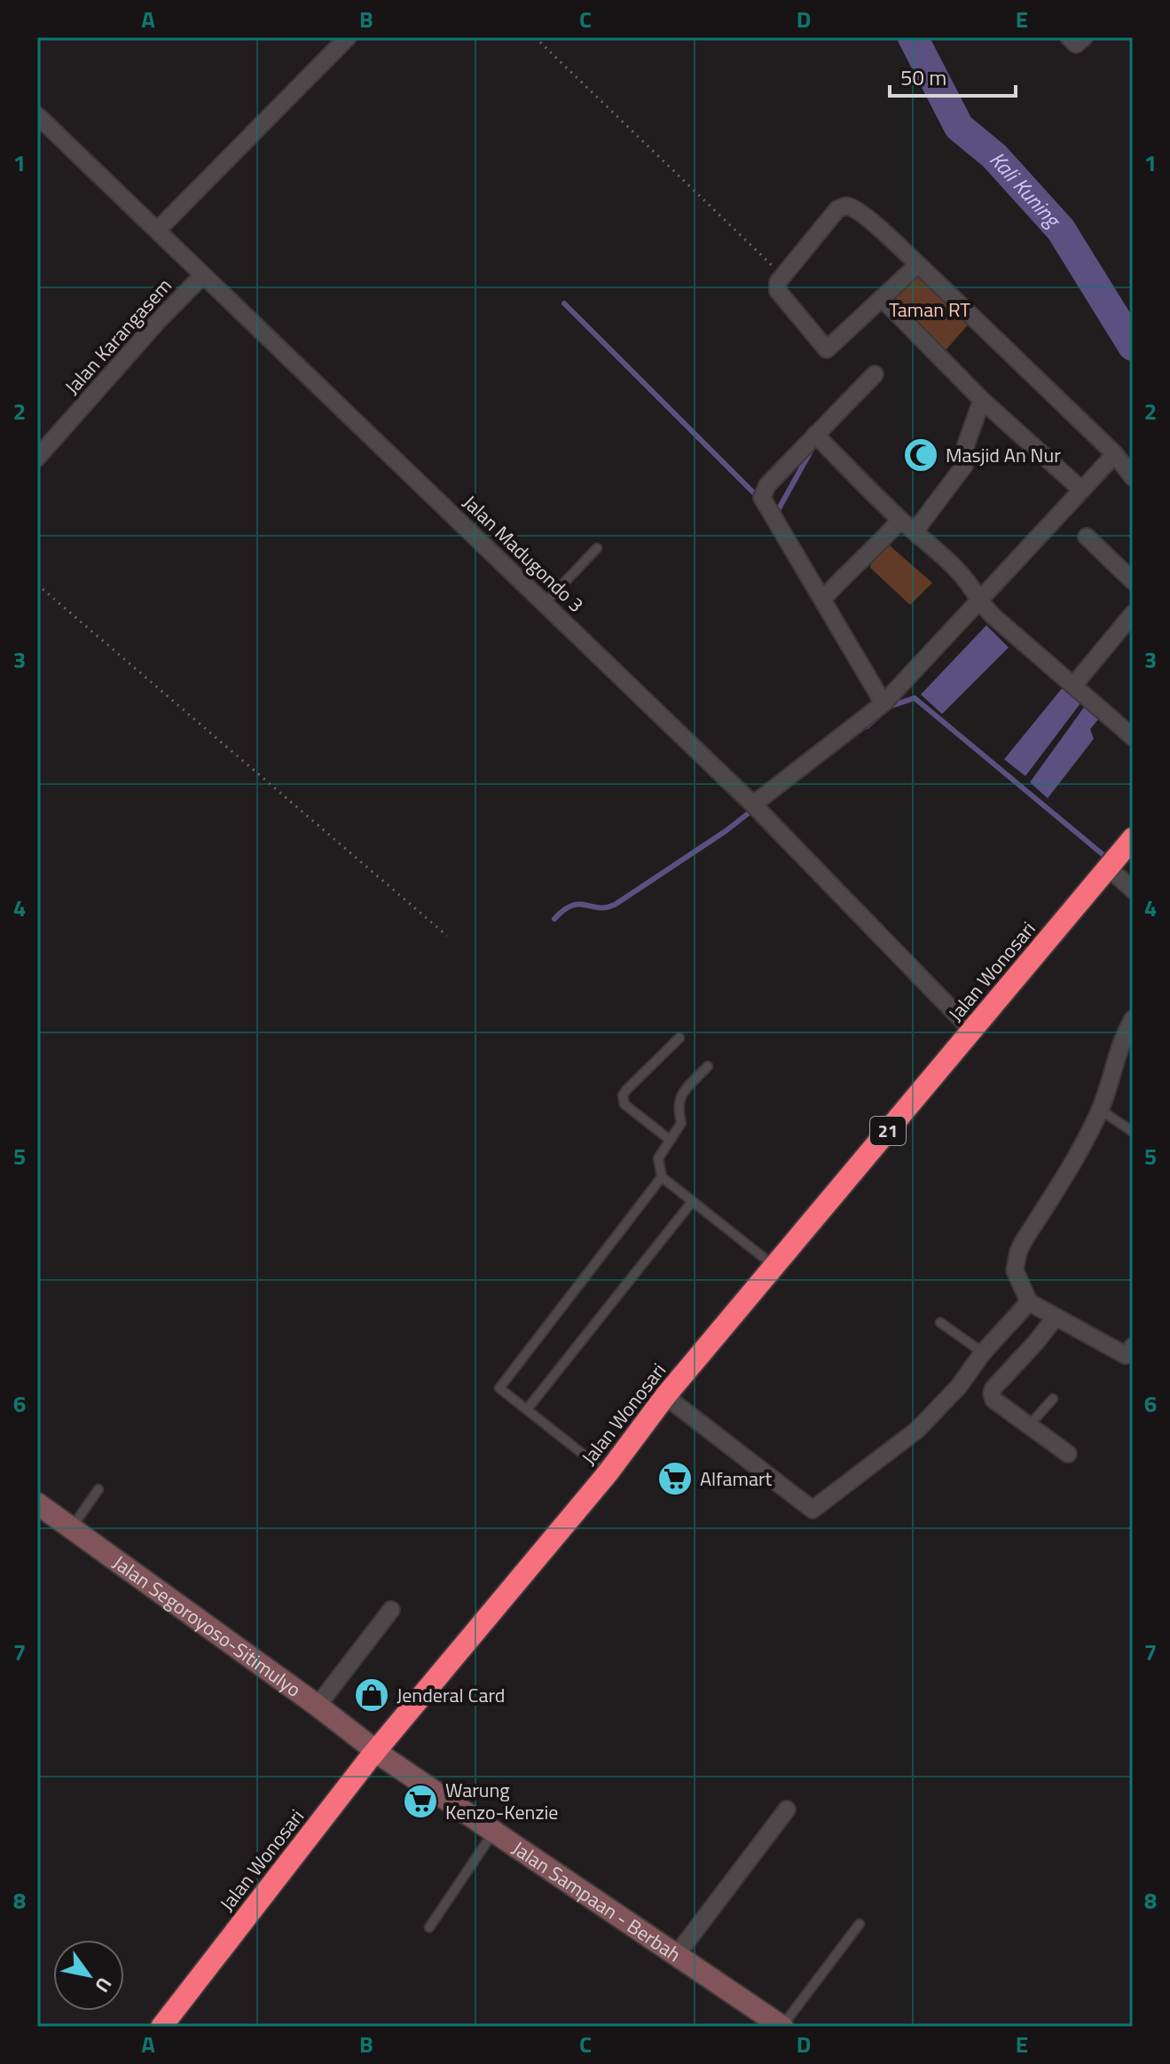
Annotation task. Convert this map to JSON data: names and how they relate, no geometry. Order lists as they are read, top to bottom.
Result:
{
  "streets": {
    "highway": ["Jalan Wonosari", "21"],
    "main road": ["Jalan Segoroyoso-Sitimulyo", "Jalan Sampaan - Berbah"],
    "street": ["Jalan Karangasem", "Jalan Madugondo 3"]
  },
  "crossings": [
    ["Jalan Karangasem", "Jalan Madugondo 3"],
    ["Jalan Madugondo 3", "Jalan Wonosari"],
    ["Jalan Wonosari", "Jalan Segoroyoso-Sitimulyo"],
    ["Jalan Wonosari", "Jalan Sampaan - Berbah"],
    ["Jalan Segoroyoso-Sitimulyo", "Jalan Sampaan - Berbah"]
  ],
  "water": ["Kali Kuning"],
  "parks": ["Taman RT"],
  "places": {
    "mosque": ["Masjid An Nur"],
    "supermarket": ["Alfamart", "Warung Kenzo-Kenzie"],
    "shop": ["Jenderal Card"]
  },
  "scale_bar": "50 m",
  "north": "bottom right",
  "grid": {
    "columns": [
      "A",
      "B",
      "C",
      "D",
      "E"
    ],
    "rows": [
      "1",
      "2",
      "3",
      "4",
      "5",
      "6",
      "7",
      "8"
    ]
  }
}
